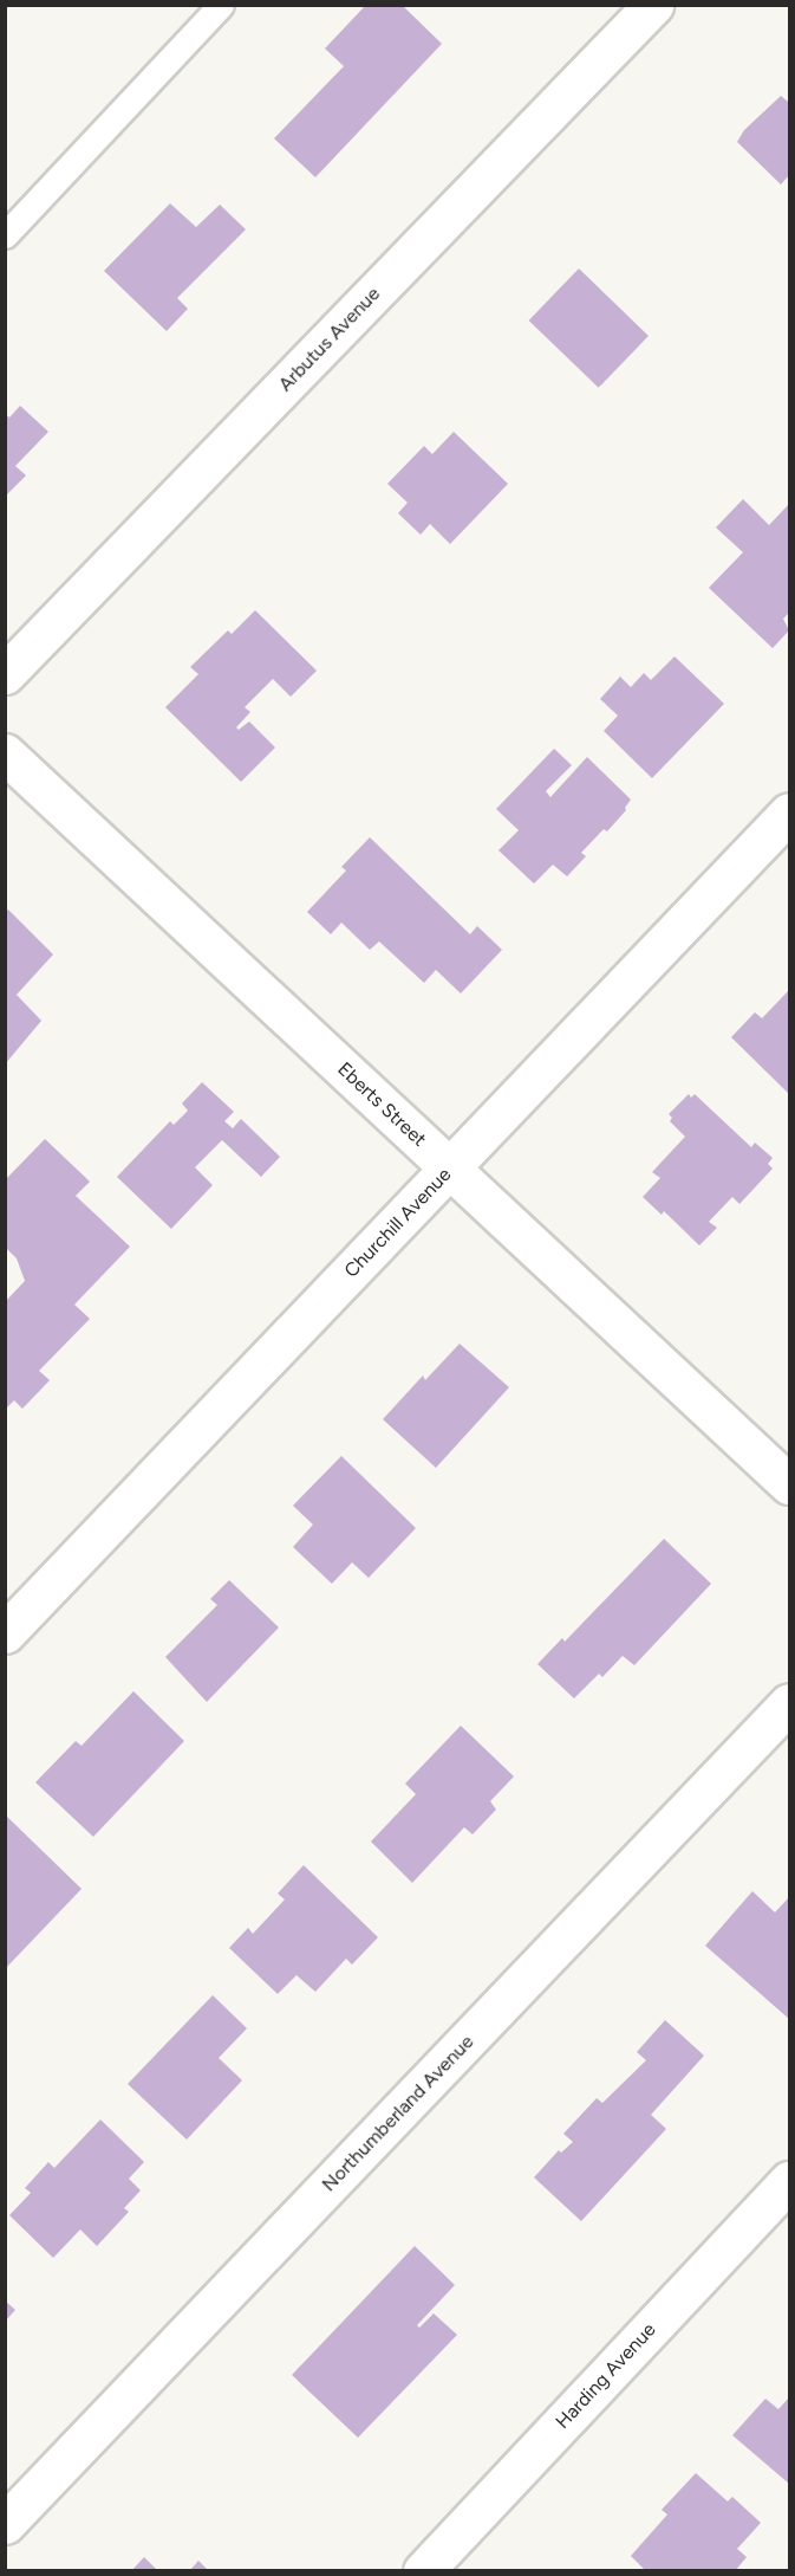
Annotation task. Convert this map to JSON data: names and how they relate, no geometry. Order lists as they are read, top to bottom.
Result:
{
  "streets": {
    "street": [
      "Arbutus Avenue",
      "Eberts Street",
      "Churchill Avenue",
      "Northumberland Avenue",
      "Harding Avenue"
    ]
  },
  "crossings": [
    ["Eberts Street", "Churchill Avenue"]
  ]
}
